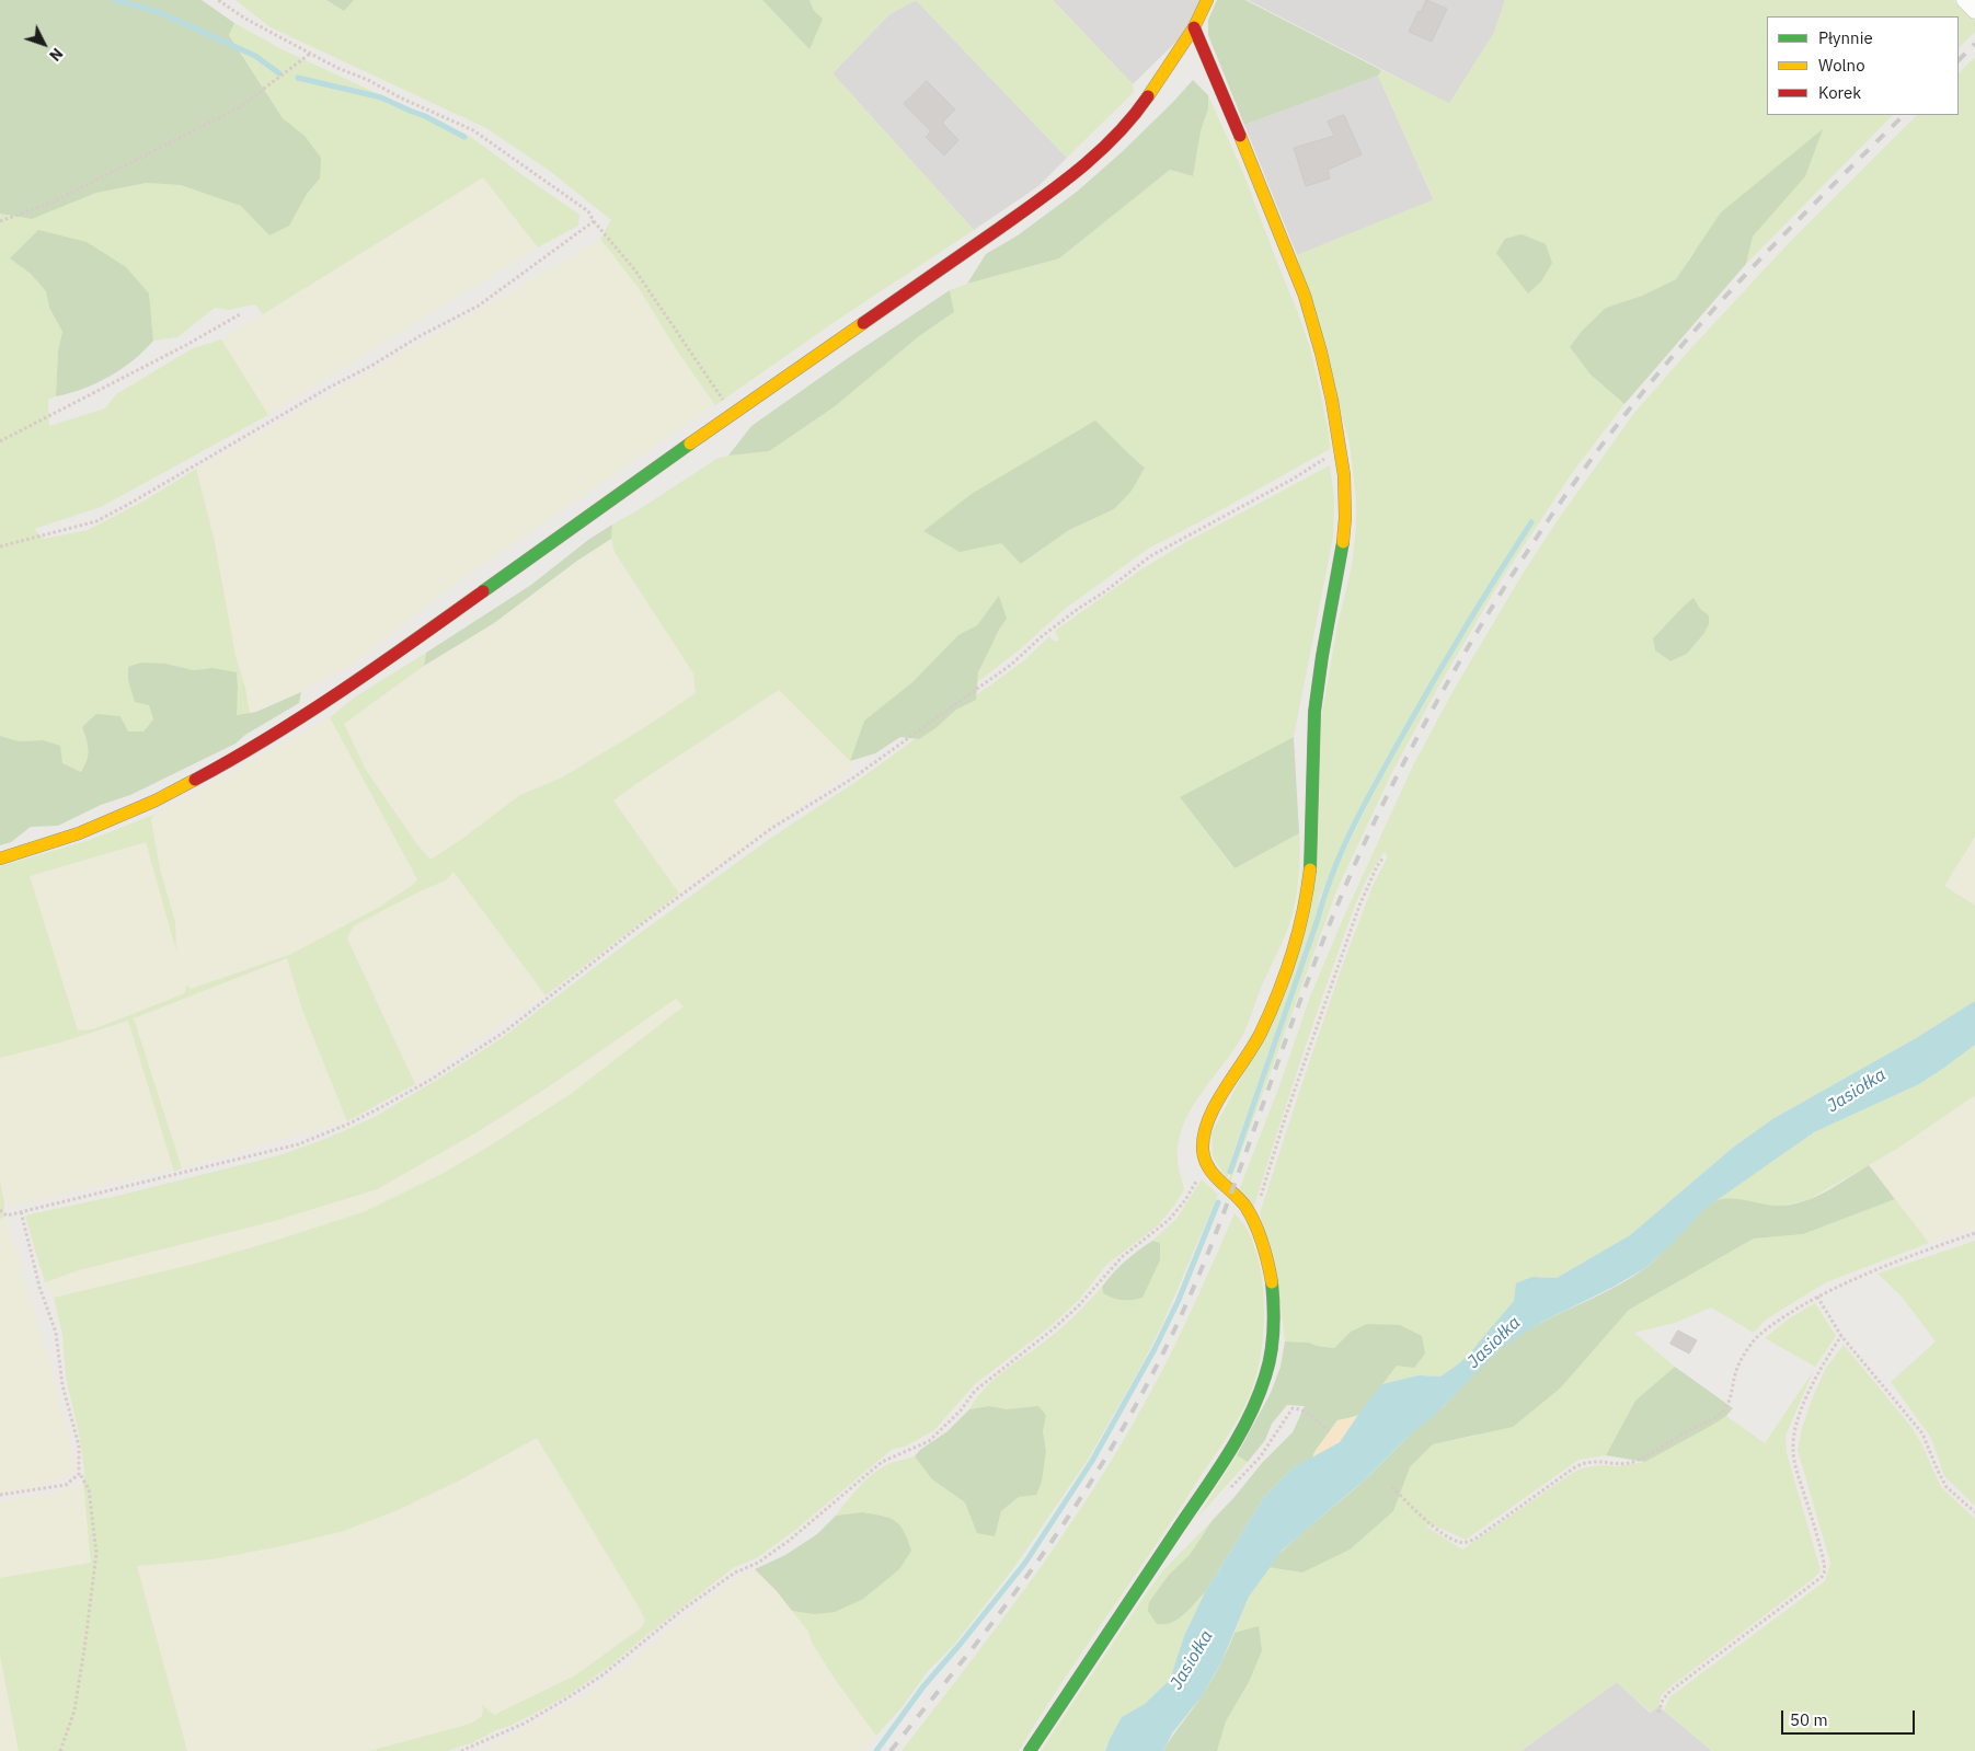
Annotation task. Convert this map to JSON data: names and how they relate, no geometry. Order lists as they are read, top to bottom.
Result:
{
  "water": ["Jasiołka"],
  "legend": ["Płynnie", "Wolno", "Korek"],
  "scale_bar": "50 m",
  "north": "bottom right"
}
